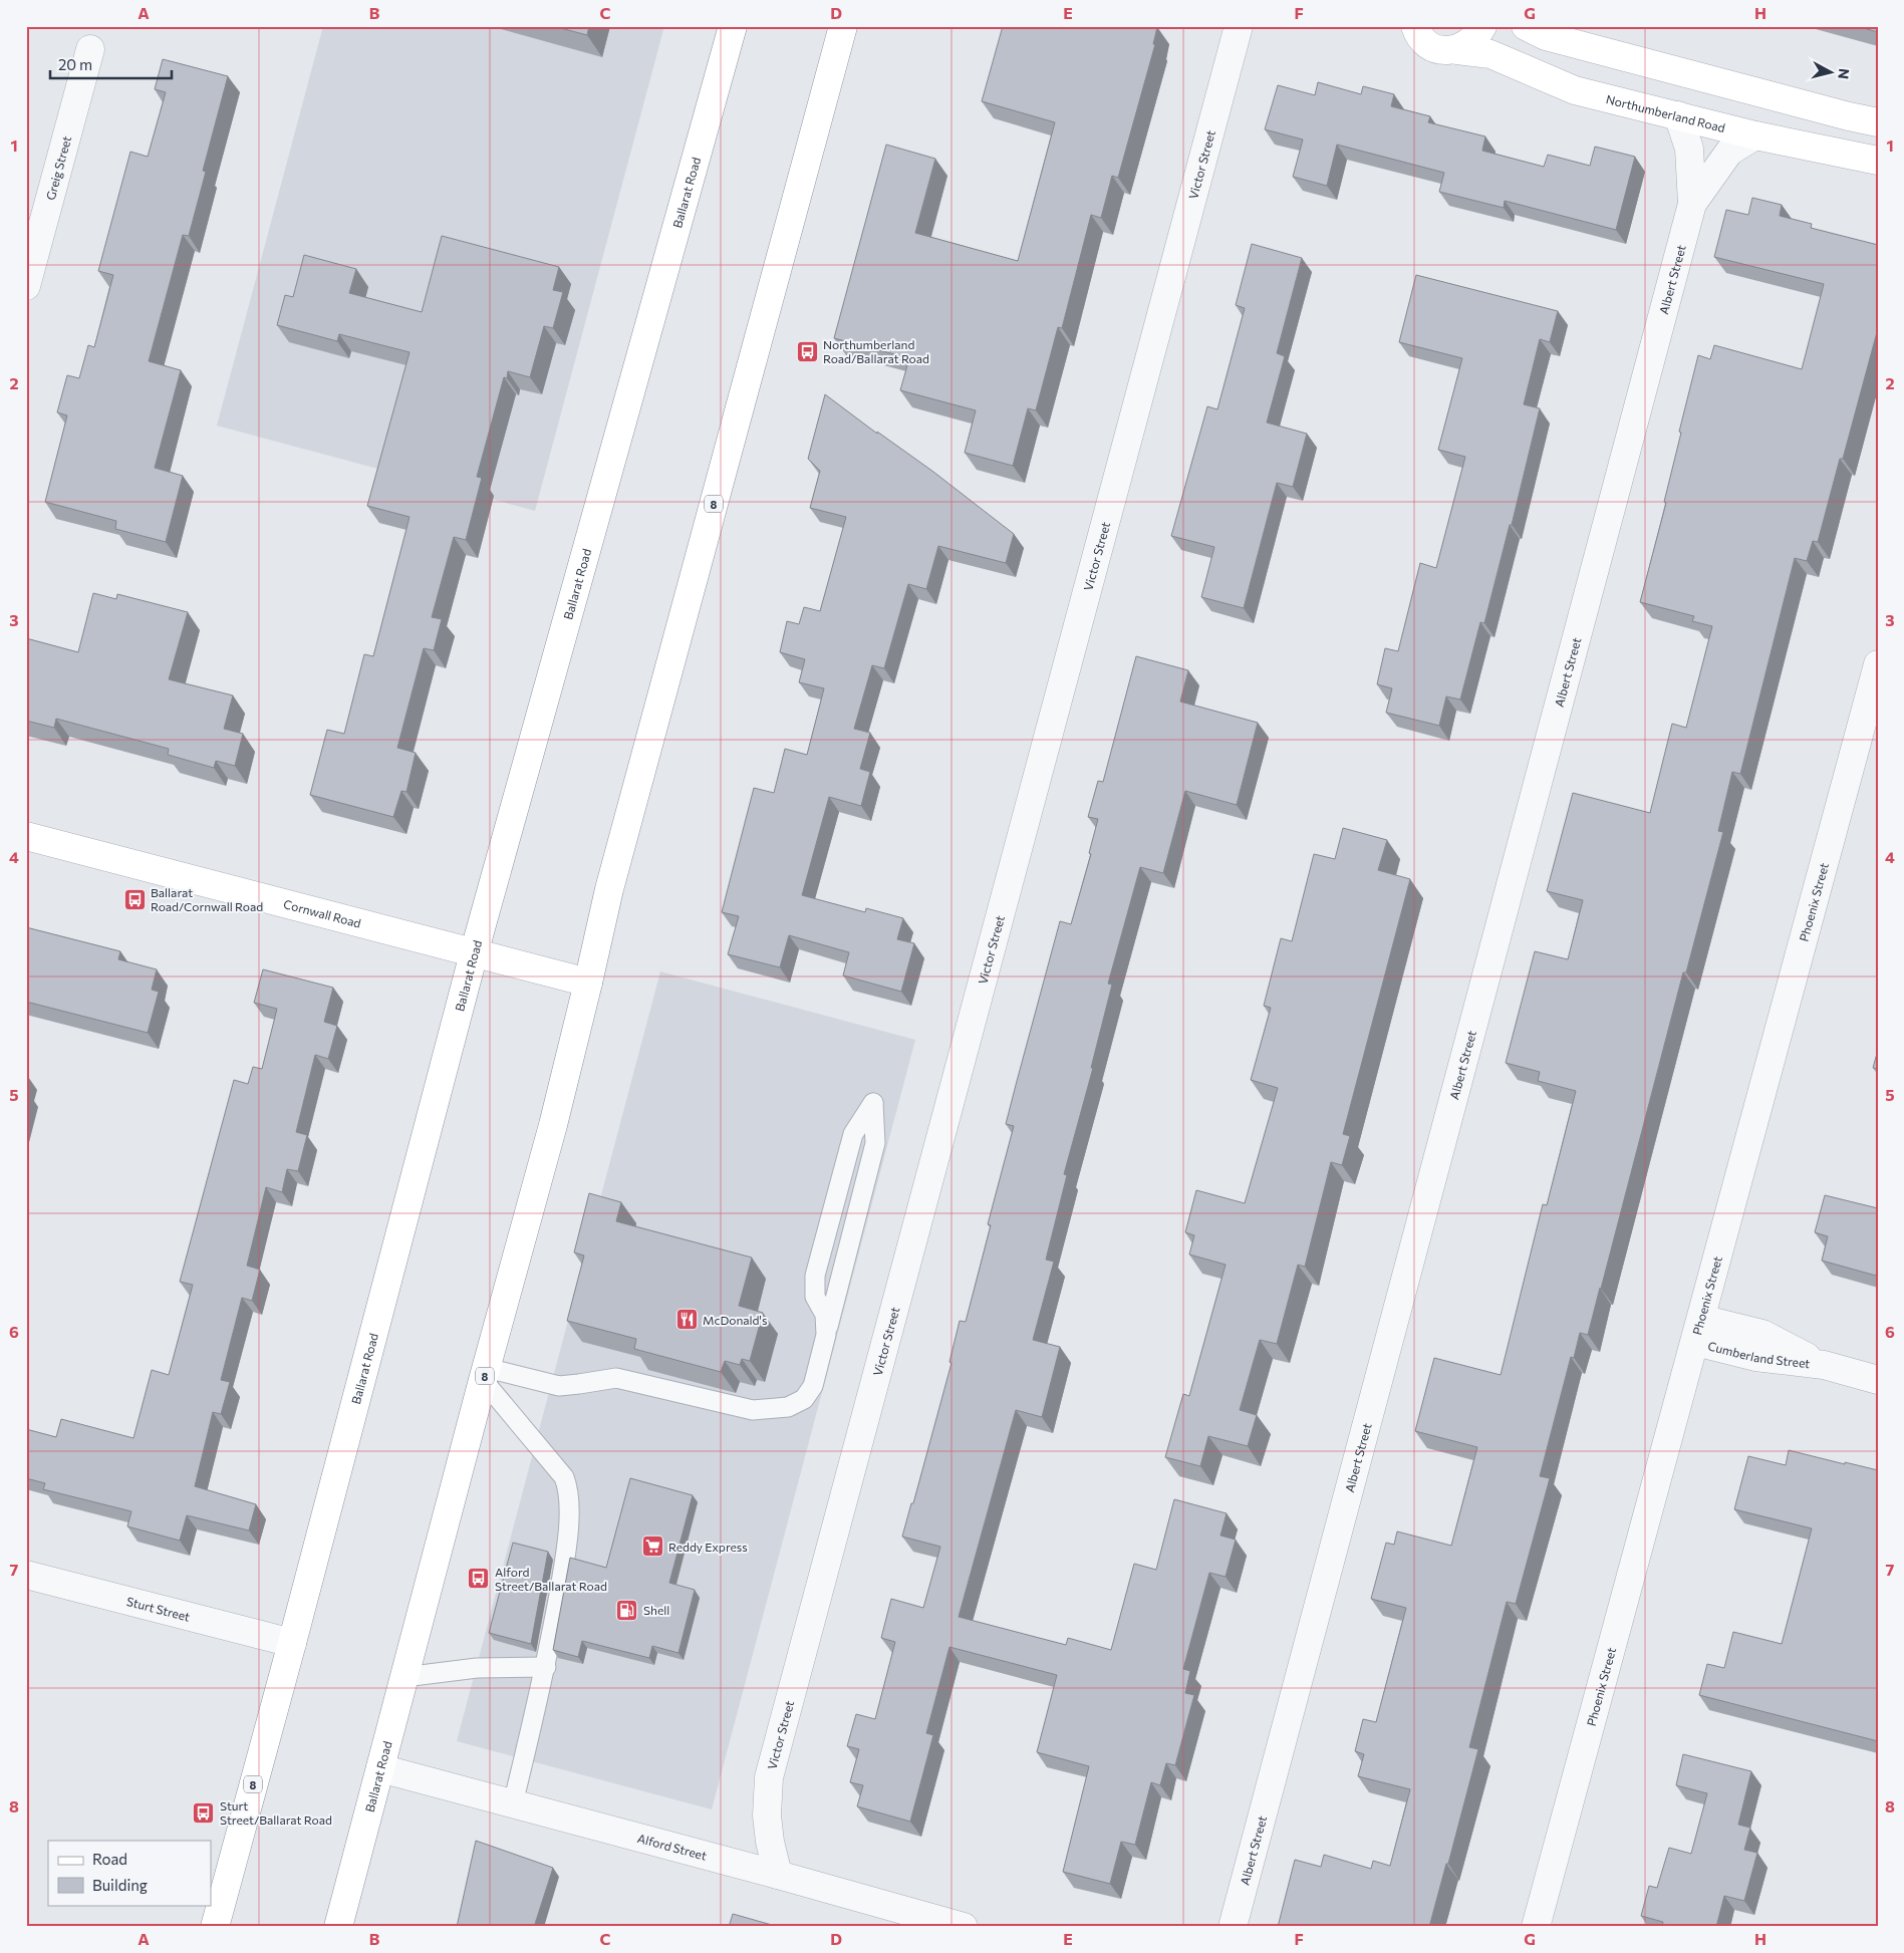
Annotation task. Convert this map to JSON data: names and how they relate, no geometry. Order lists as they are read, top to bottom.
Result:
{
  "streets": {
    "main road": [
      "Northumberland Road",
      "Ballarat Road",
      "8",
      "Cornwall Road"
    ],
    "street": [
      "Victor Street",
      "Greig Street",
      "Albert Street",
      "Phoenix Street",
      "Cumberland Street",
      "Sturt Street",
      "Alford Street"
    ]
  },
  "crossings": [
    ["Northumberland Road", "Albert Street"],
    ["Victor Street", "Alford Street"],
    ["Ballarat Road", "Cornwall Road"],
    ["Ballarat Road", "Sturt Street"],
    ["Ballarat Road", "Alford Street"],
    ["Phoenix Street", "Cumberland Street"]
  ],
  "places": {
    "bus stop": [
      "Northumberland Road/Ballarat Road",
      "Ballarat Road/Cornwall Road",
      "Alford Street/Ballarat Road",
      "Sturt Street/Ballarat Road"
    ],
    "restaurant": ["McDonald's"],
    "supermarket": ["Reddy Express"],
    "fuel station": ["Shell"]
  },
  "legend": ["Road", "Building"],
  "scale_bar": "20 m",
  "north": "right",
  "grid": {
    "columns": [
      "A",
      "B",
      "C",
      "D",
      "E",
      "F",
      "G",
      "H"
    ],
    "rows": [
      "1",
      "2",
      "3",
      "4",
      "5",
      "6",
      "7",
      "8"
    ]
  }
}
